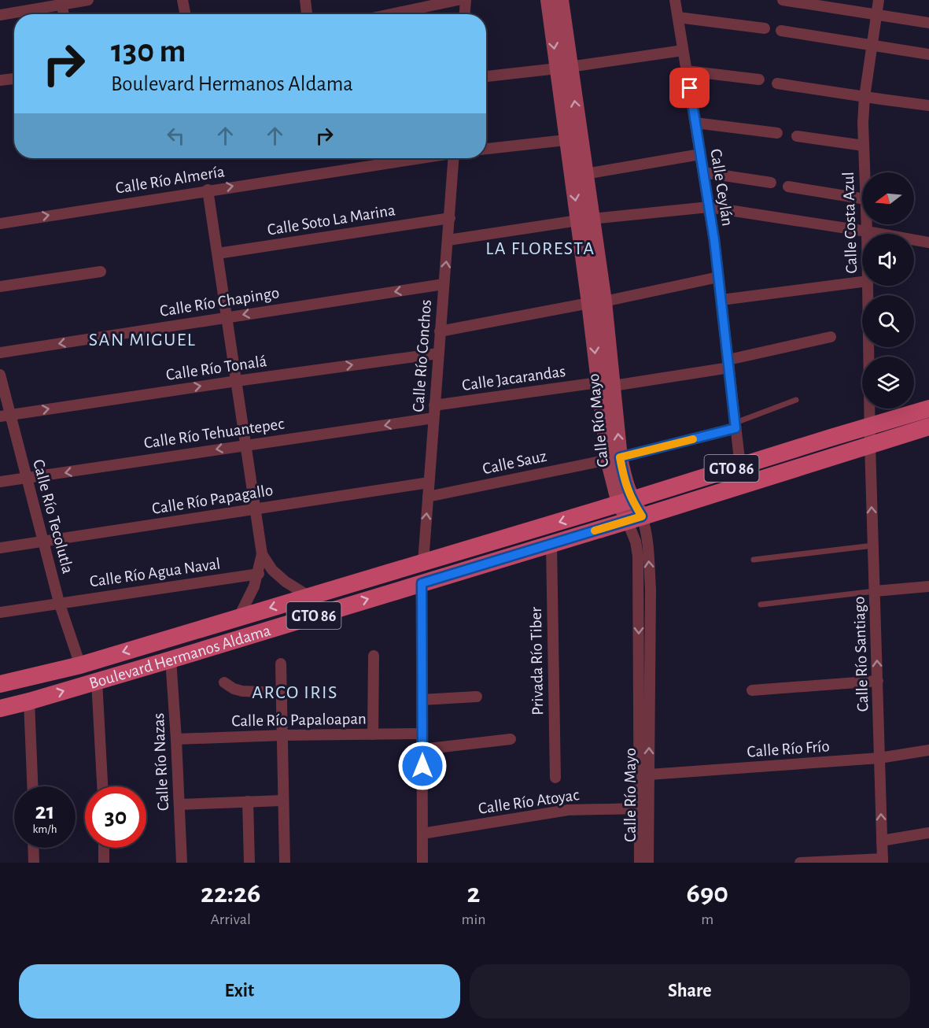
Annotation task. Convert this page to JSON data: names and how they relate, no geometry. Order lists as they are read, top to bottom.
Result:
{
  "streets": {
    "main road": ["GTO 86", "Boulevard Hermanos Aldama"],
    "street": [
      "Calle Río Almería",
      "Calle Ceylán",
      "Calle Soto La Marina",
      "Calle Costa Azul",
      "Calle Río Chapingo",
      "Calle Río Conchos",
      "Calle Río Tonalá",
      "Calle Jacarandas",
      "Calle Río Mayo",
      "Calle Río Tehuantepec",
      "Calle Sauz",
      "Calle Río Papagallo",
      "Calle Río Tecolutla",
      "Calle Río Agua Naval",
      "Calle Río Santiago",
      "Privada Río Tiber",
      "Calle Río Papaloapan",
      "Calle Río Frío",
      "Calle Río Nazas",
      "Calle Río Atoyac"
    ]
  },
  "crossings": [
    ["Calle Ceylán", "Calle Sauz"],
    ["Calle Ceylán", "Boulevard Hermanos Aldama"],
    ["Calle Soto La Marina", "Calle Río Conchos"],
    ["Calle Costa Azul", "Calle Río Santiago"],
    ["Calle Costa Azul", "Boulevard Hermanos Aldama"],
    ["Calle Río Chapingo", "Calle Río Conchos"],
    ["Calle Río Conchos", "Calle Río Tonalá"],
    ["Calle Río Conchos", "Calle Jacarandas"],
    ["Calle Río Conchos", "Calle Río Tehuantepec"],
    ["Calle Río Conchos", "Calle Sauz"],
    ["Calle Río Conchos", "Calle Río Papagallo"],
    ["Calle Río Conchos", "Boulevard Hermanos Aldama"],
    ["Calle Río Tonalá", "Calle Río Tecolutla"],
    ["Calle Jacarandas", "Calle Río Mayo"],
    ["Calle Río Mayo", "Calle Sauz"],
    ["Calle Río Mayo", "Boulevard Hermanos Aldama"],
    ["Calle Río Mayo", "Calle Río Frío"],
    ["Calle Río Mayo", "Calle Río Atoyac"],
    ["Calle Río Tehuantepec", "Calle Río Tecolutla"],
    ["Calle Río Papagallo", "Calle Río Tecolutla"],
    ["Calle Río Tecolutla", "Calle Río Agua Naval"],
    ["Calle Río Tecolutla", "Boulevard Hermanos Aldama"],
    ["Calle Río Santiago", "Boulevard Hermanos Aldama"],
    ["Calle Río Santiago", "Calle Río Frío"],
    ["Boulevard Hermanos Aldama", "Privada Río Tiber"],
    ["Boulevard Hermanos Aldama", "Calle Río Nazas"],
    ["Calle Río Papaloapan", "Calle Río Nazas"]
  ],
  "one_way": [
    "Calle Río Almería",
    "Calle Río Chapingo",
    "Calle Río Tonalá",
    "Calle Río Tehuantepec",
    "Calle Río Santiago"
  ],
  "districts": ["LA FLORESTA", "SAN MIGUEL", "ARCO IRIS"],
  "north": "left",
  "page": {
    "turn": ["130 m", "Boulevard Hermanos Aldama"],
    "speed": "21 km/h",
    "limit": "30",
    "eta": [
      "22:26",
      "Arrival",
      "2",
      "min",
      "690",
      "m"
    ],
    "buttons": ["Exit", "Share"]
  }
}
